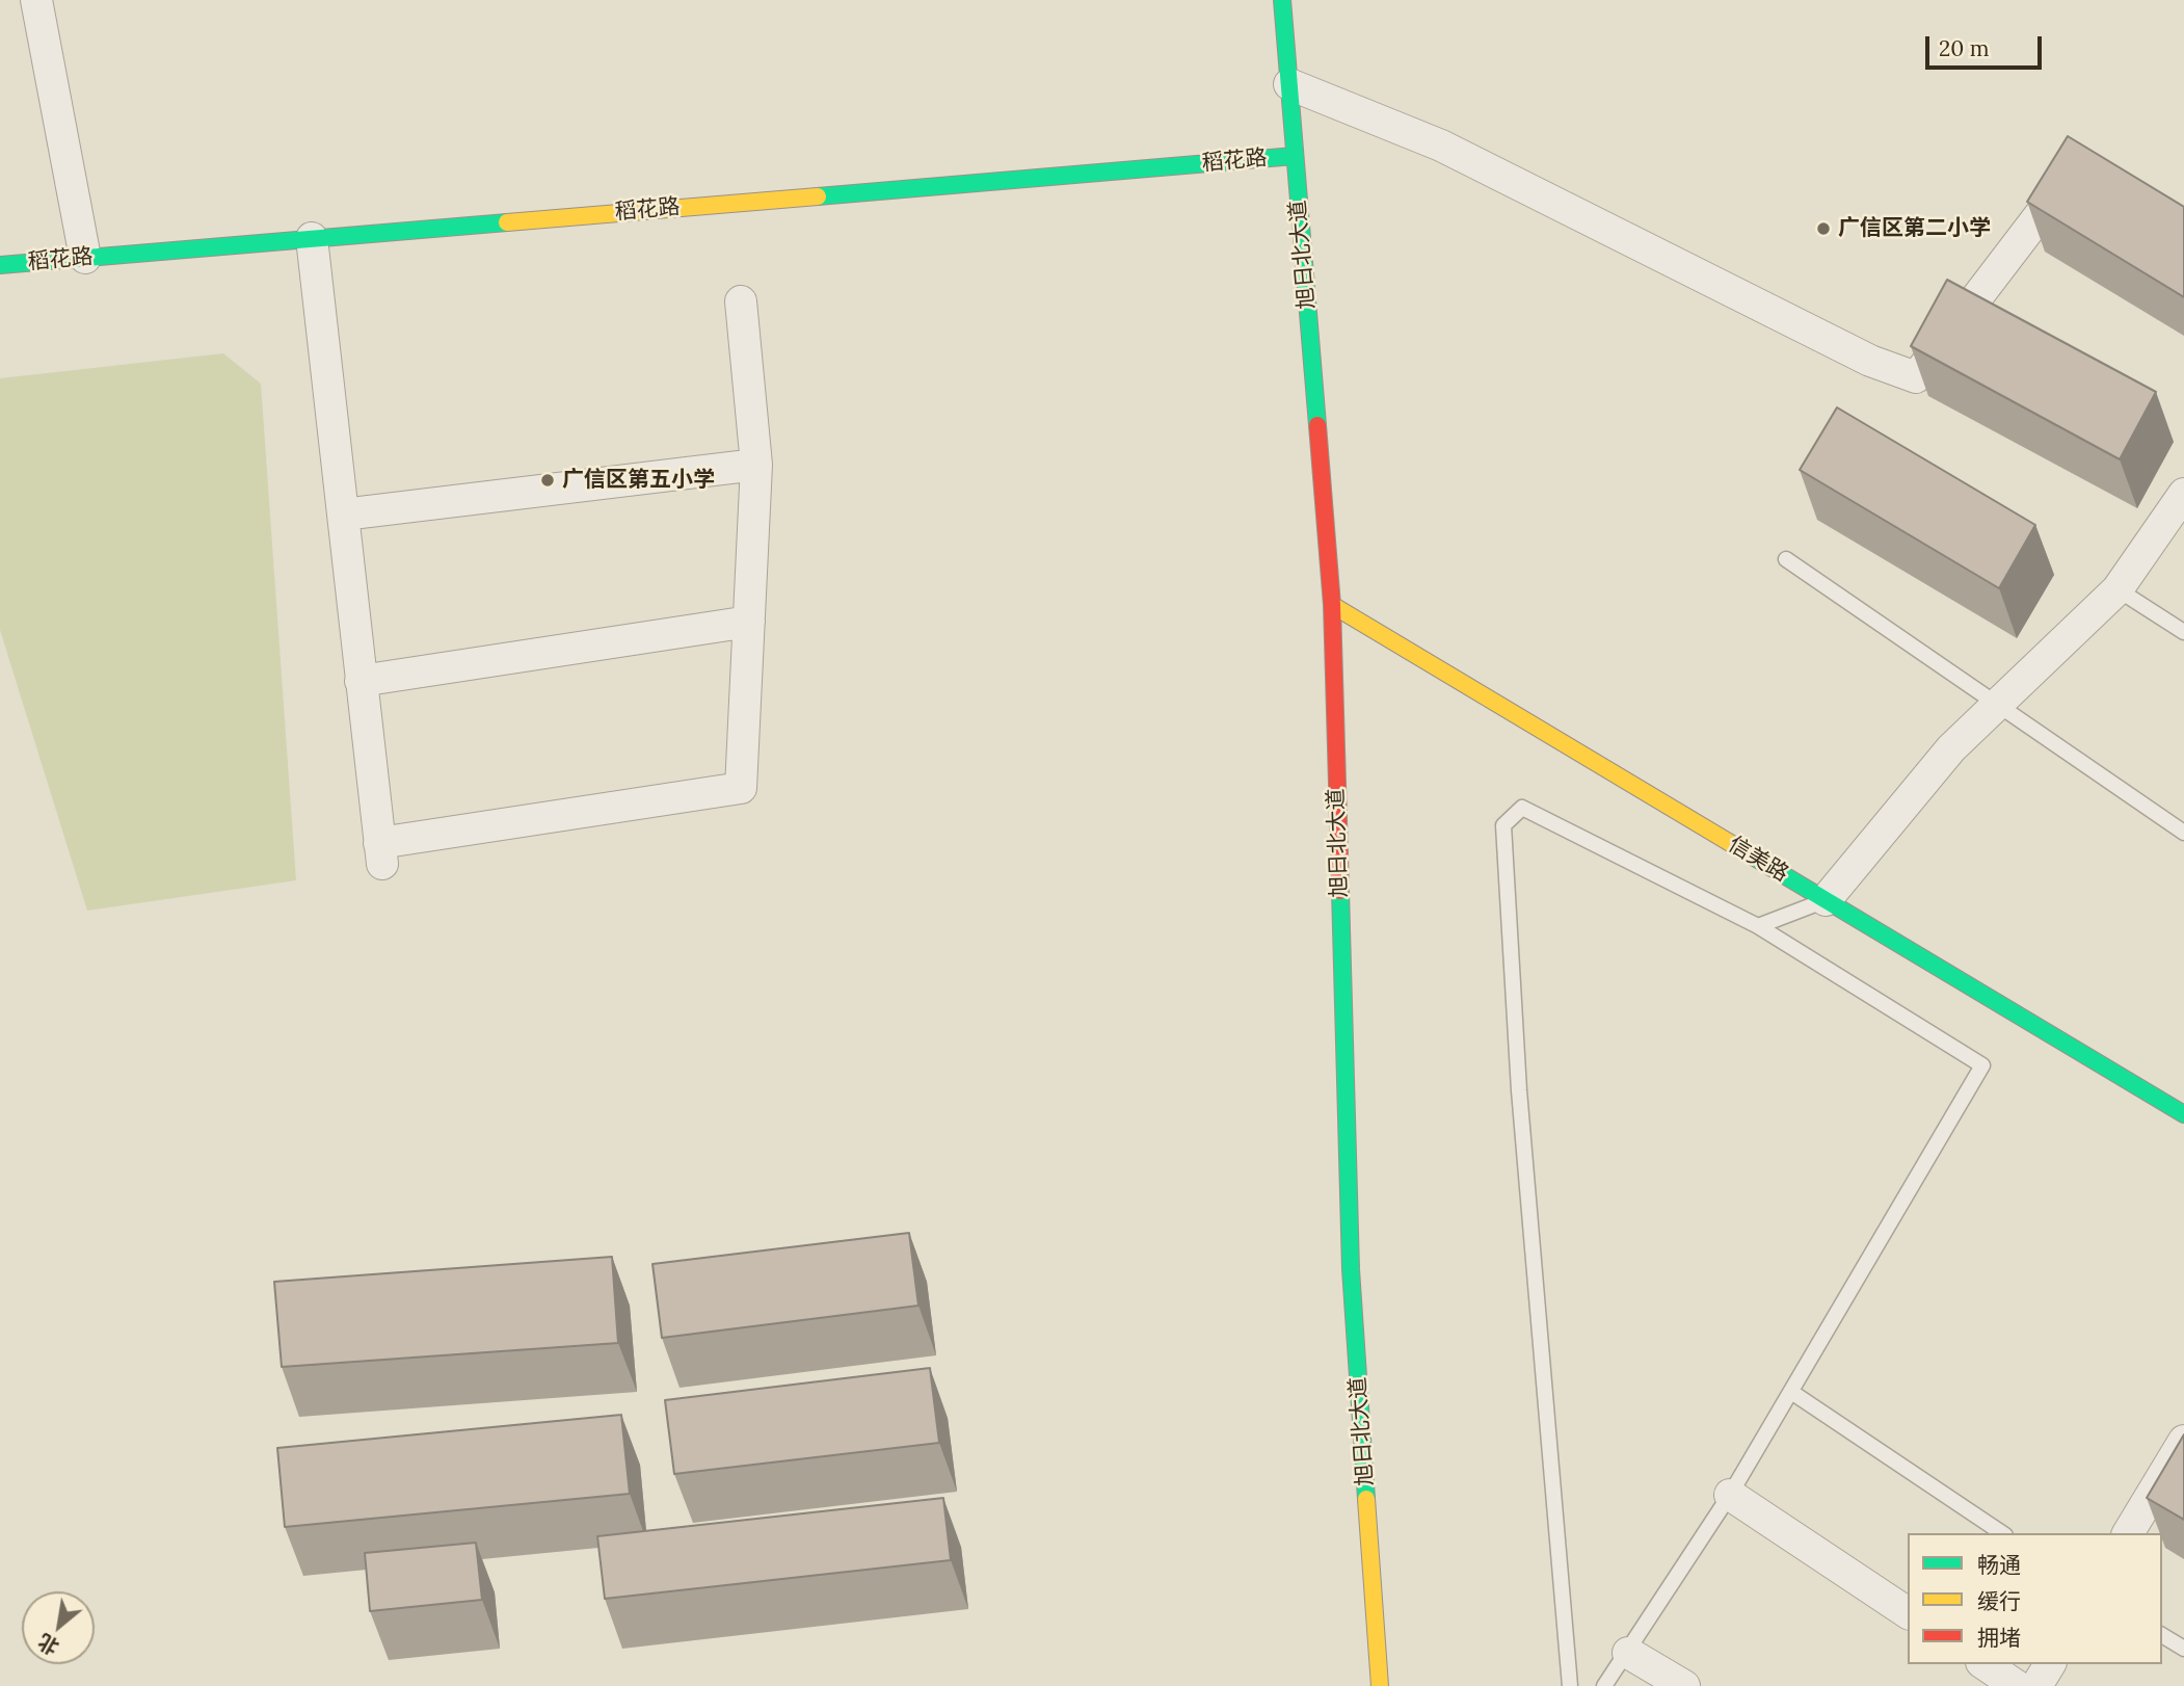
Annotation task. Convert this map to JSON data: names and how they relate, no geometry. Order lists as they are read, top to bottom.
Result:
{
  "streets": {
    "street": ["稻花路", "旭日北大道", "信美路"]
  },
  "crossings": [
    ["稻花路", "旭日北大道"],
    ["旭日北大道", "信美路"]
  ],
  "places": ["广信区第二小学", "广信区第五小学"],
  "legend": ["畅通", "缓行", "拥堵"],
  "scale_bar": "20 m",
  "north": "bottom left"
}
